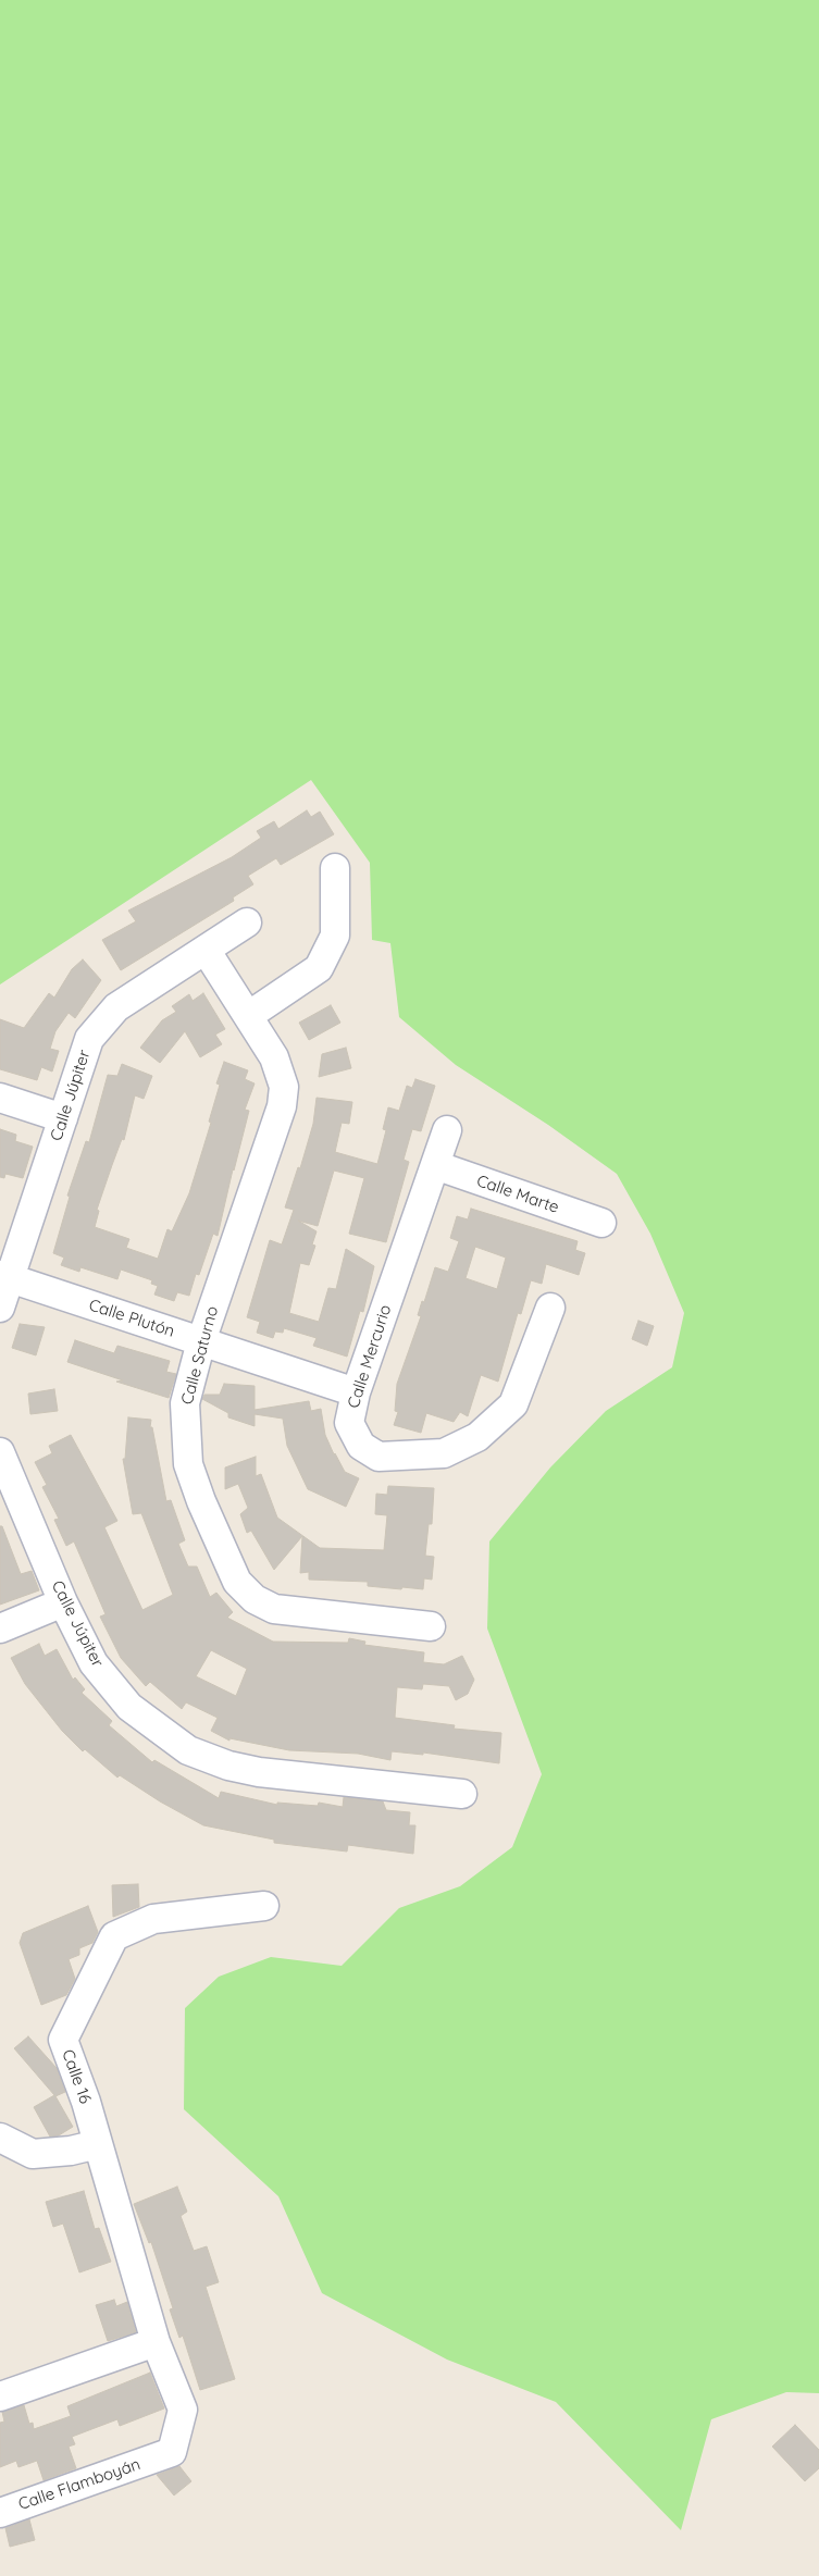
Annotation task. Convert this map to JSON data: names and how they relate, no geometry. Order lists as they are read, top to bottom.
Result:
{
  "streets": {
    "street": [
      "Calle Júpiter",
      "Calle Marte",
      "Calle Plutón",
      "Calle Saturno",
      "Calle Mercurio",
      "Calle 16",
      "Calle Flamboyán"
    ]
  },
  "crossings": [
    ["Calle Júpiter", "Calle Plutón"],
    ["Calle Júpiter", "Calle Saturno"],
    ["Calle Marte", "Calle Mercurio"],
    ["Calle Plutón", "Calle Saturno"],
    ["Calle Plutón", "Calle Mercurio"],
    ["Calle 16", "Calle Flamboyán"]
  ]
}
